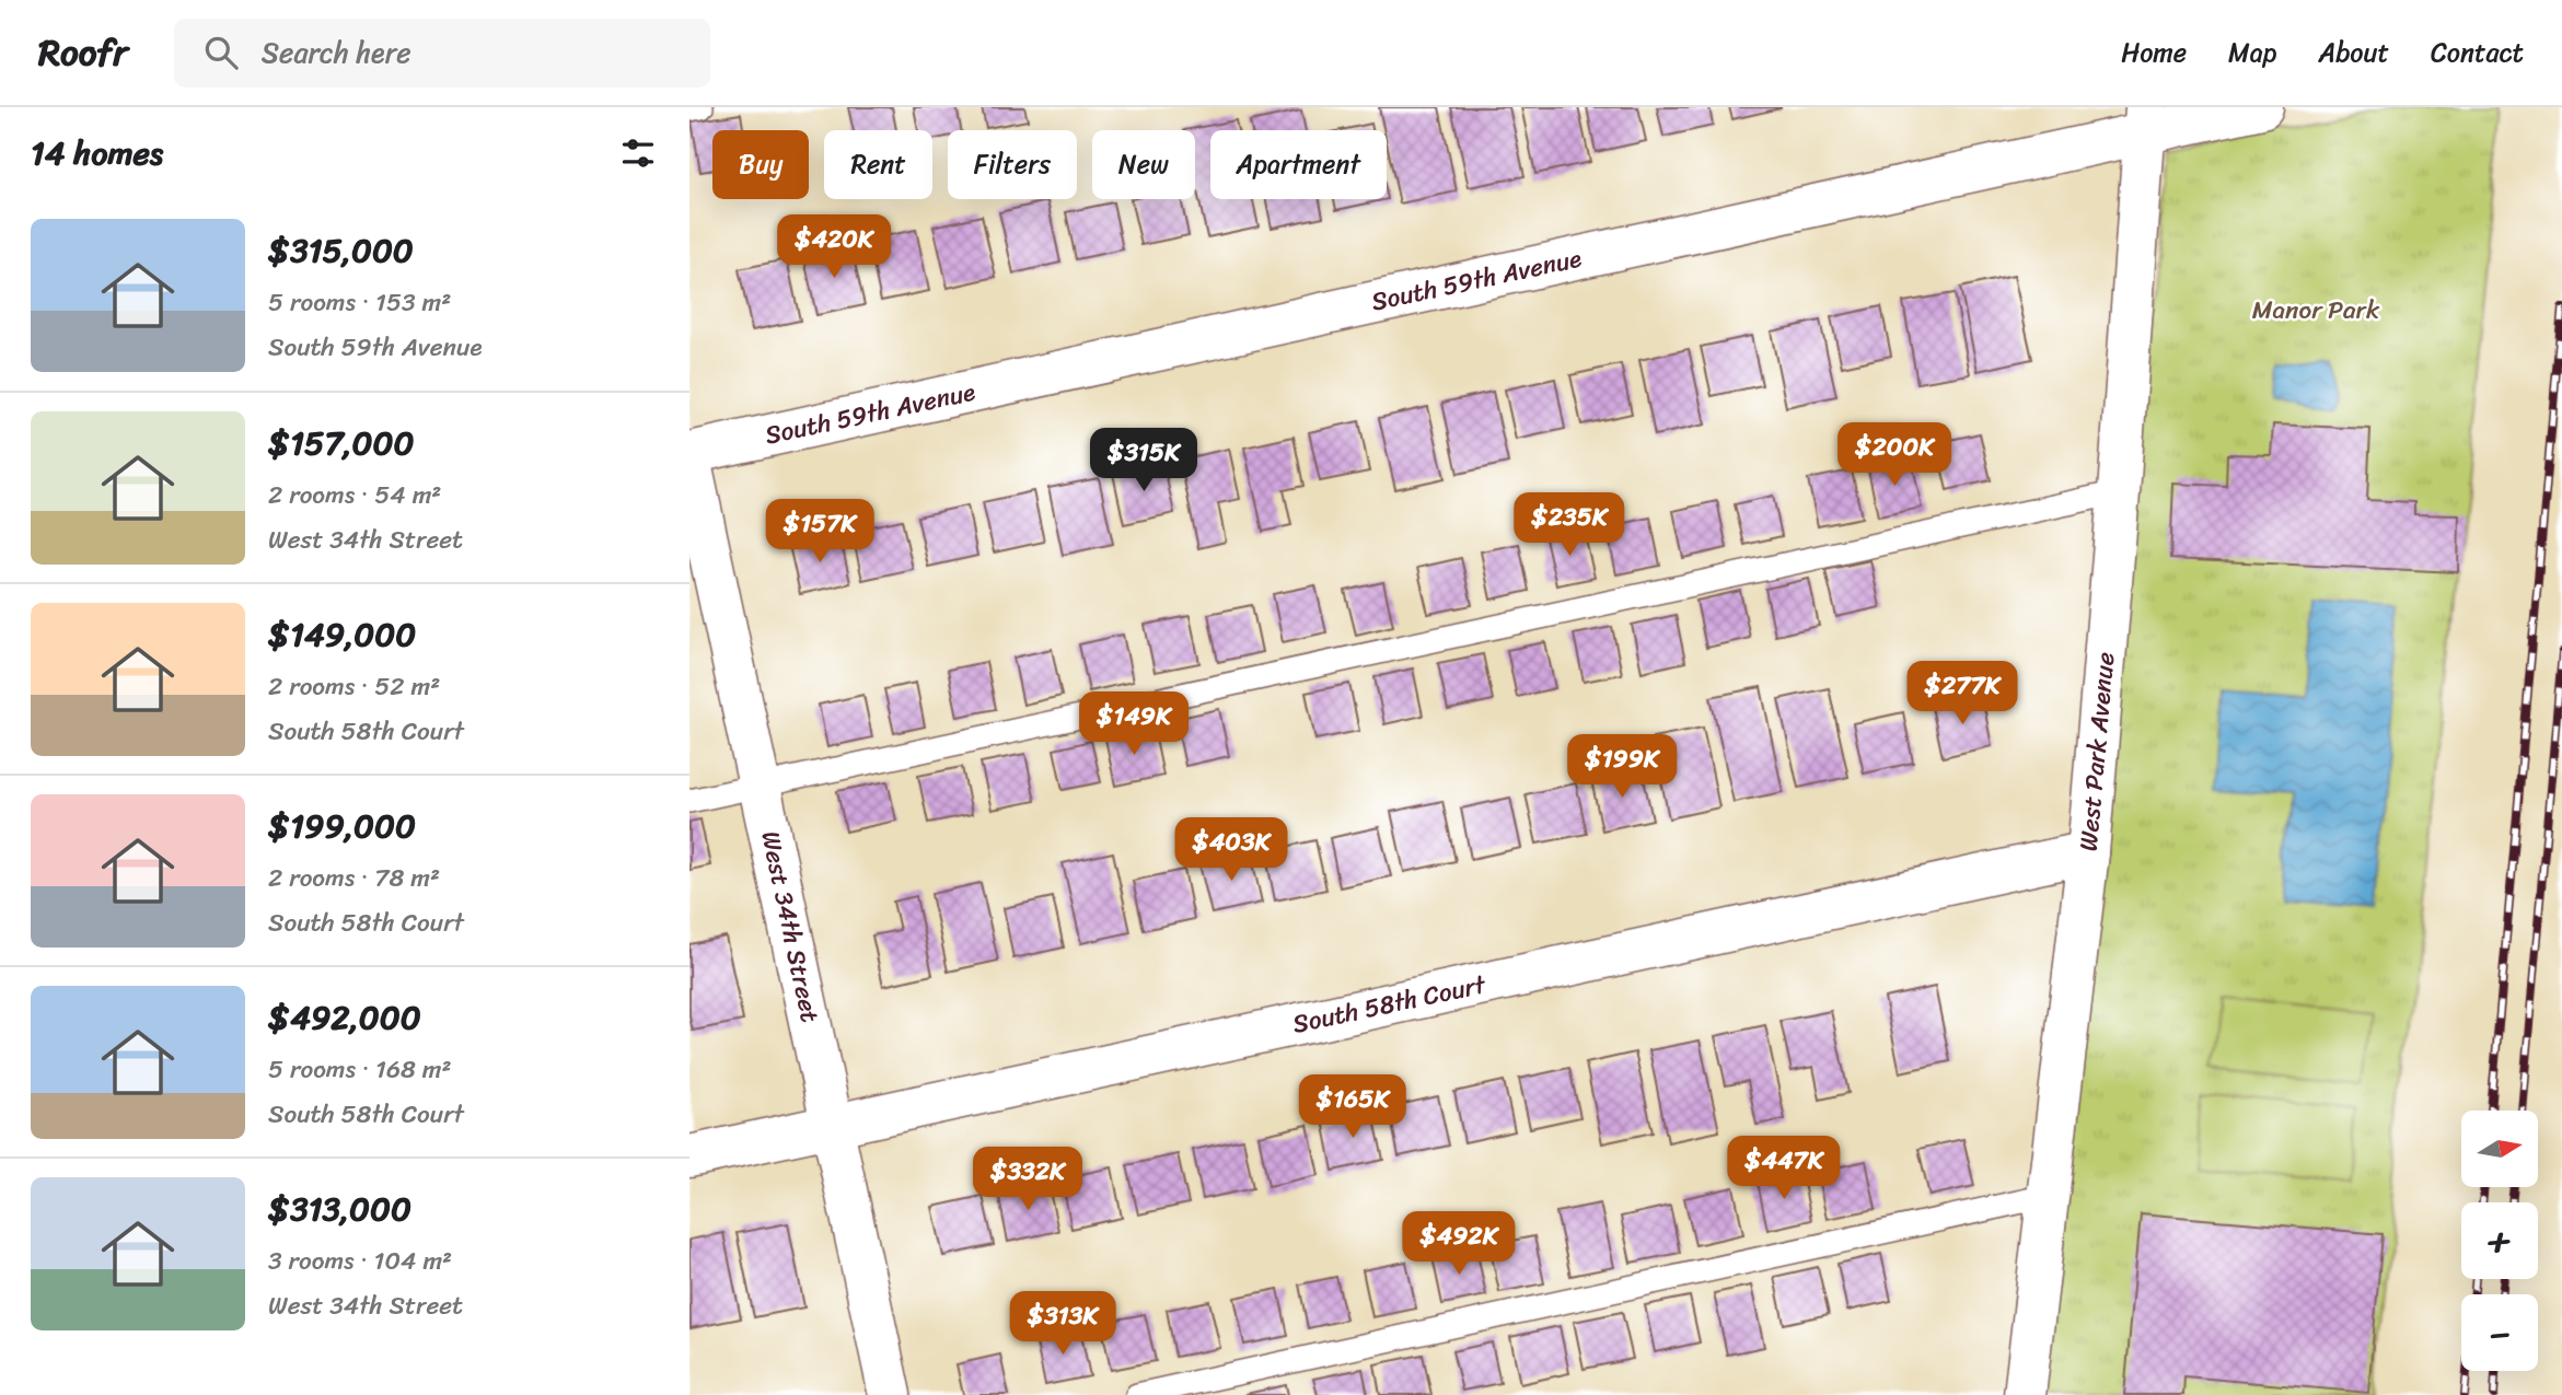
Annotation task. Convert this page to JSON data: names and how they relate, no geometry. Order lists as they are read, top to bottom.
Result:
{
  "streets": {
    "street": [
      "South 59th Avenue",
      "West Park Avenue",
      "West 34th Street",
      "South 58th Court"
    ]
  },
  "crossings": [
    ["South 59th Avenue", "West Park Avenue"],
    ["South 59th Avenue", "West 34th Street"],
    ["West Park Avenue", "South 58th Court"],
    ["West 34th Street", "South 58th Court"]
  ],
  "parks": ["Manor Park"],
  "north": "right",
  "page": {
    "header": "Roofr",
    "search": "Search here",
    "nav": [
      "Home",
      "Map",
      "About",
      "Contact"
    ],
    "heading": "14 homes",
    "chip": [
      "Buy",
      "Rent",
      "Filters",
      "New",
      "Apartment"
    ],
    "list": [
      {
        "name": "$315,000",
        "note": "5 rooms · 153 m² · South 59th Avenue"
      },
      {
        "name": "$157,000",
        "note": "2 rooms · 54 m² · West 34th Street"
      },
      {
        "name": "$149,000",
        "note": "2 rooms · 52 m² · South 58th Court"
      },
      {
        "name": "$199,000",
        "note": "2 rooms · 78 m² · South 58th Court"
      },
      {
        "name": "$492,000",
        "note": "5 rooms · 168 m² · South 58th Court"
      },
      {
        "name": "$313,000",
        "note": "3 rooms · 104 m² · West 34th Street"
      }
    ],
    "price": [
      "$420K",
      "$200K",
      "$315K",
      "$235K",
      "$157K",
      "$277K",
      "$149K",
      "$199K",
      "$403K",
      "$165K",
      "$447K",
      "$332K",
      "$492K",
      "$313K"
    ],
    "map_buttons": ["+", "−"]
  }
}
